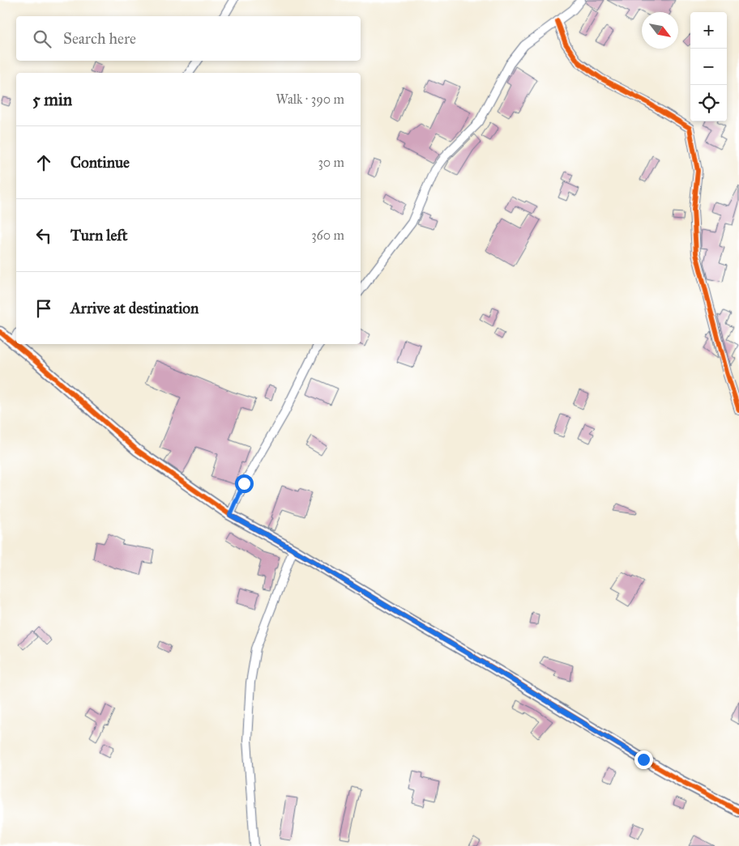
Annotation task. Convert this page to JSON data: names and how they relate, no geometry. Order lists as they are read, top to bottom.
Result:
{
  "north": "bottom right",
  "page": {
    "map_buttons": ["+", "−"],
    "search": "Search here",
    "heading": ["5 min", "Walk · 390 m"],
    "list": [
      ["Continue", "30 m"],
      ["Turn left", "360 m"],
      "Arrive at destination"
    ]
  }
}
